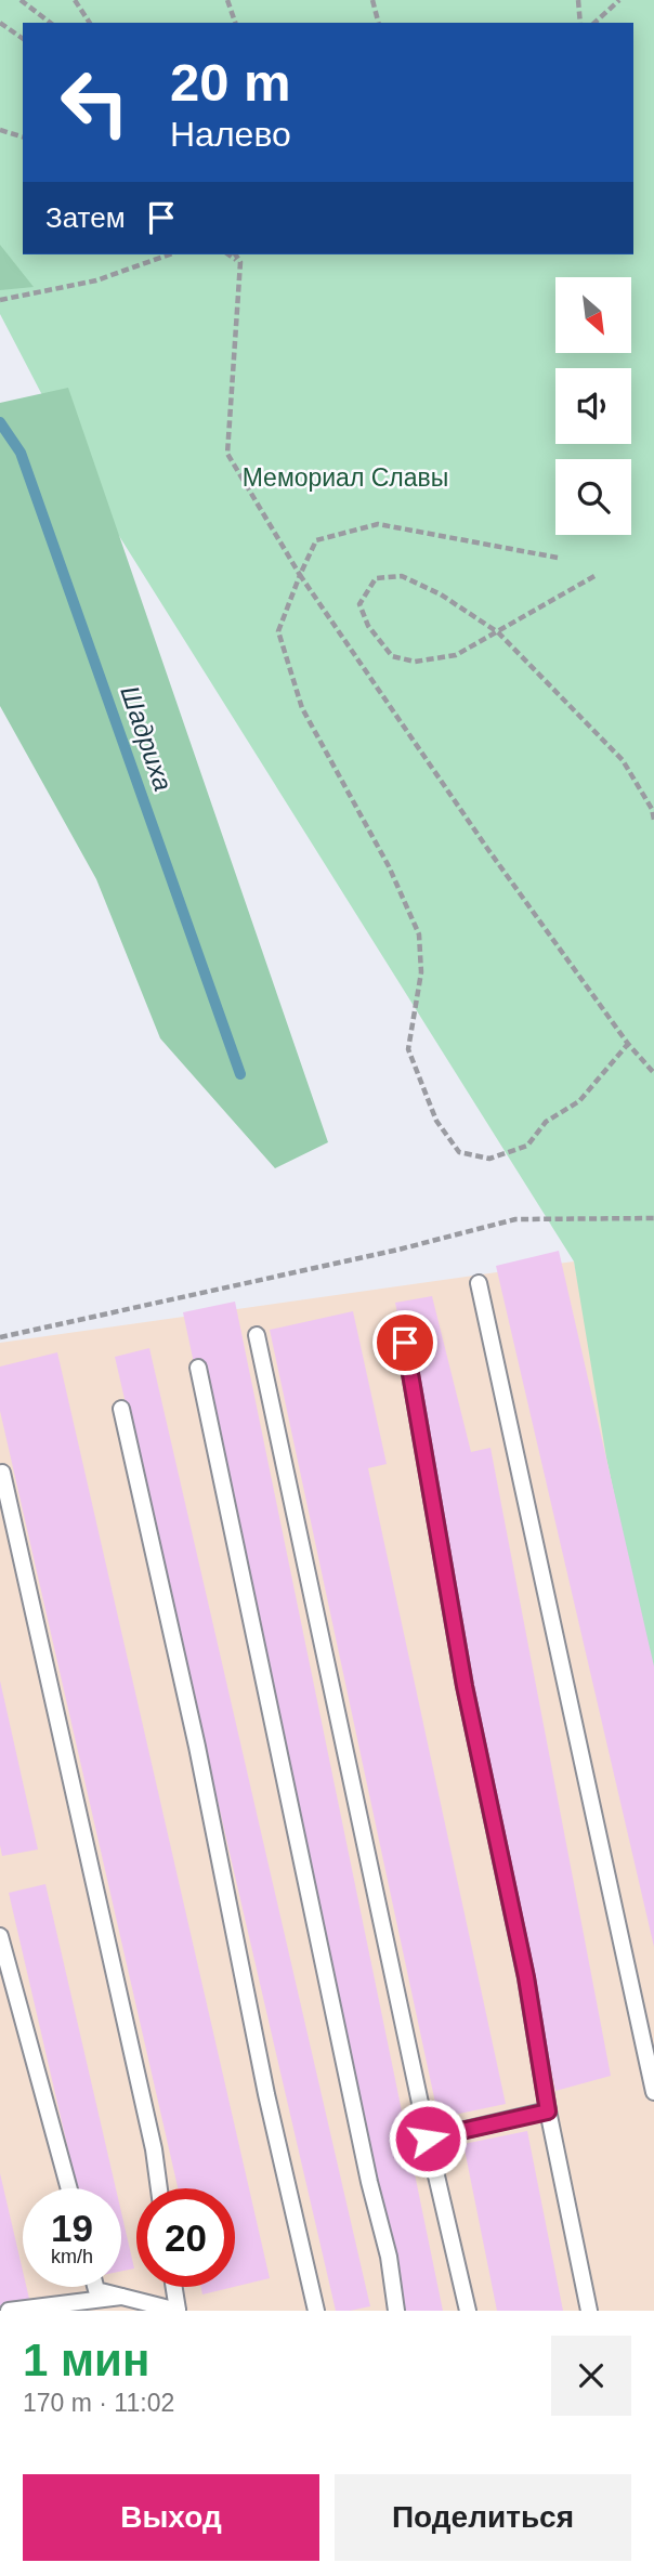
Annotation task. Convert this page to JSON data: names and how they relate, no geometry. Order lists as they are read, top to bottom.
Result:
{
  "water": ["Шадриха"],
  "parks": ["Мемориал Славы"],
  "north": "bottom right",
  "page": {
    "turn": ["20 m", "Налево"],
    "then": "Затем",
    "speed": "19 km/h",
    "limit": "20",
    "heading": ["1 мин", "170 m · 11:02"],
    "buttons": ["Выход", "Поделиться"]
  }
}
